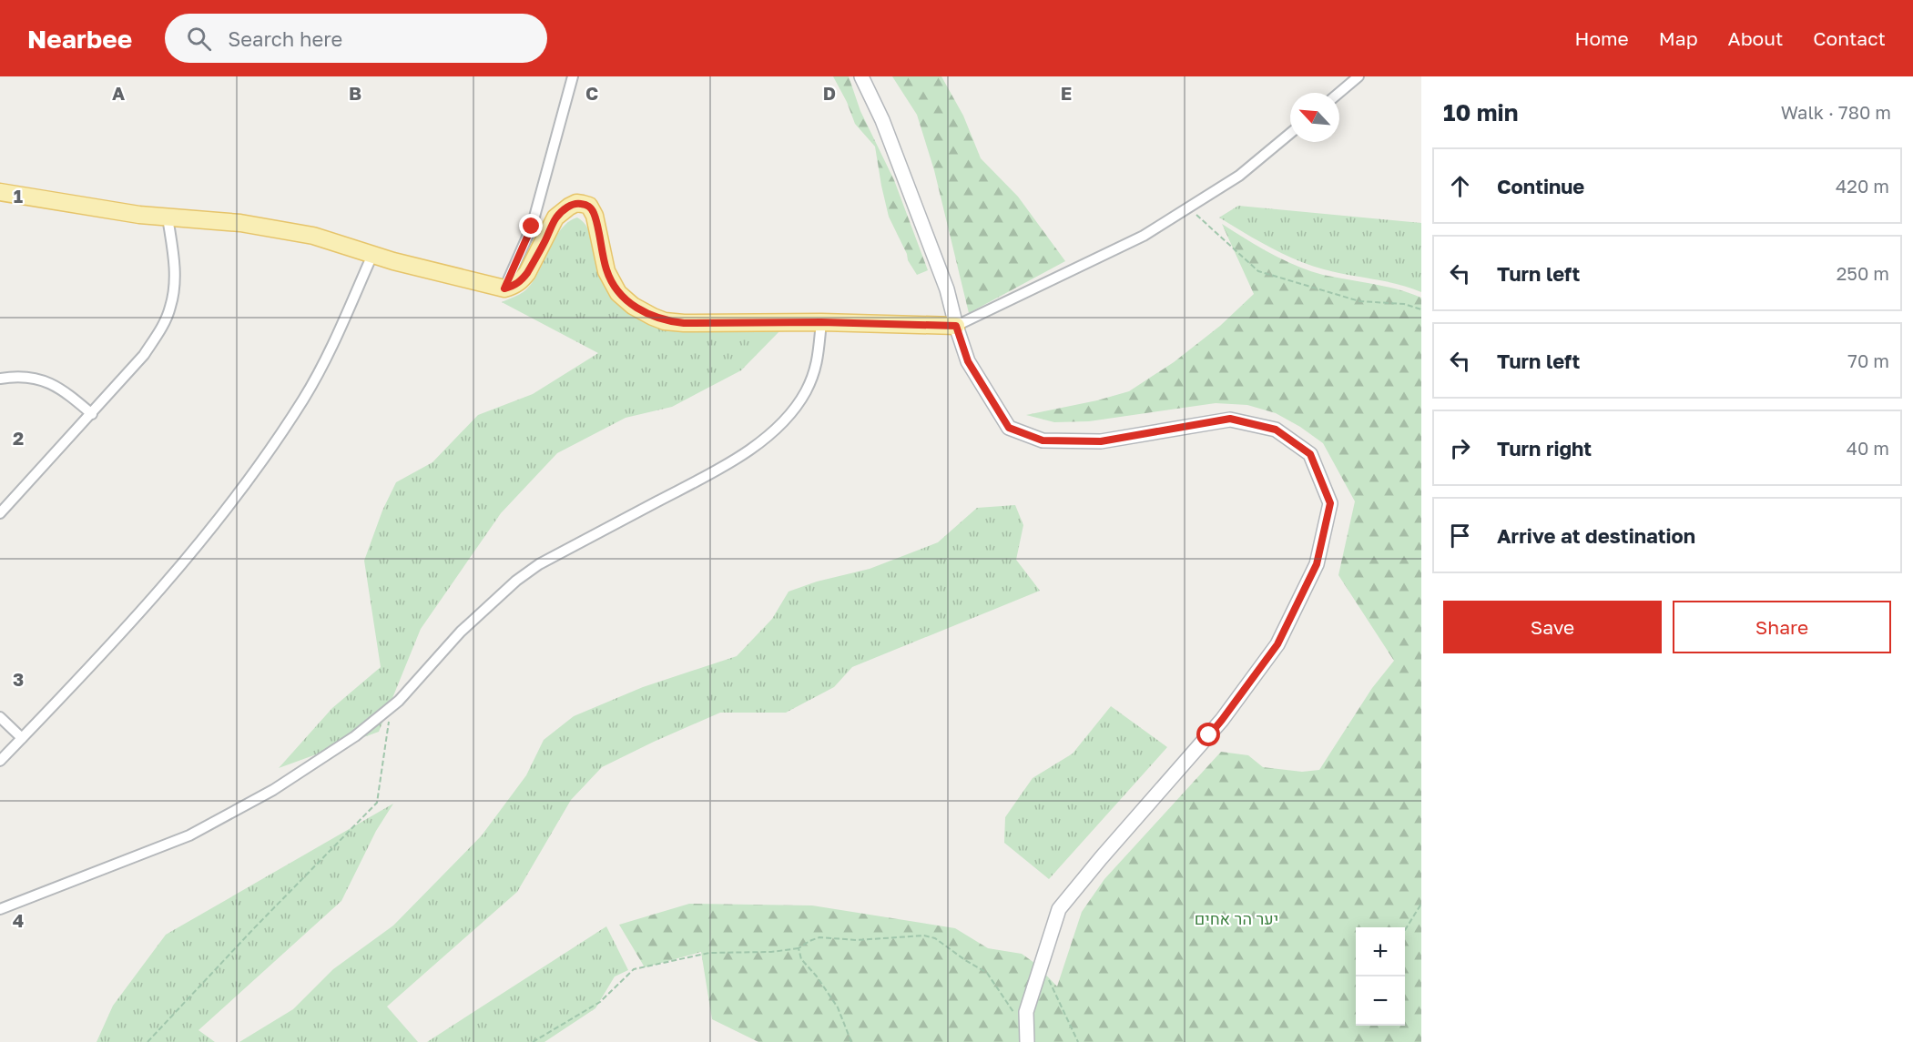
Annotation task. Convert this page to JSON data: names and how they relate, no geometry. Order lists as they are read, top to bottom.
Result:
{
  "parks": ["יער הר אחים"],
  "north": "top left",
  "page": {
    "header": "Nearbee",
    "search": "Search here",
    "nav": [
      "Home",
      "Map",
      "About",
      "Contact"
    ],
    "heading": ["10 min", "Walk · 780 m"],
    "list": [
      ["Continue", "420 m"],
      ["Turn left", "250 m"],
      ["Turn left", "70 m"],
      ["Turn right", "40 m"],
      "Arrive at destination"
    ],
    "buttons": ["Save", "Share"],
    "map_buttons": ["+", "−"]
  },
  "grid": {
    "columns": [
      "A",
      "B",
      "C",
      "D",
      "E"
    ],
    "rows": [
      "1",
      "2",
      "3",
      "4"
    ]
  }
}
